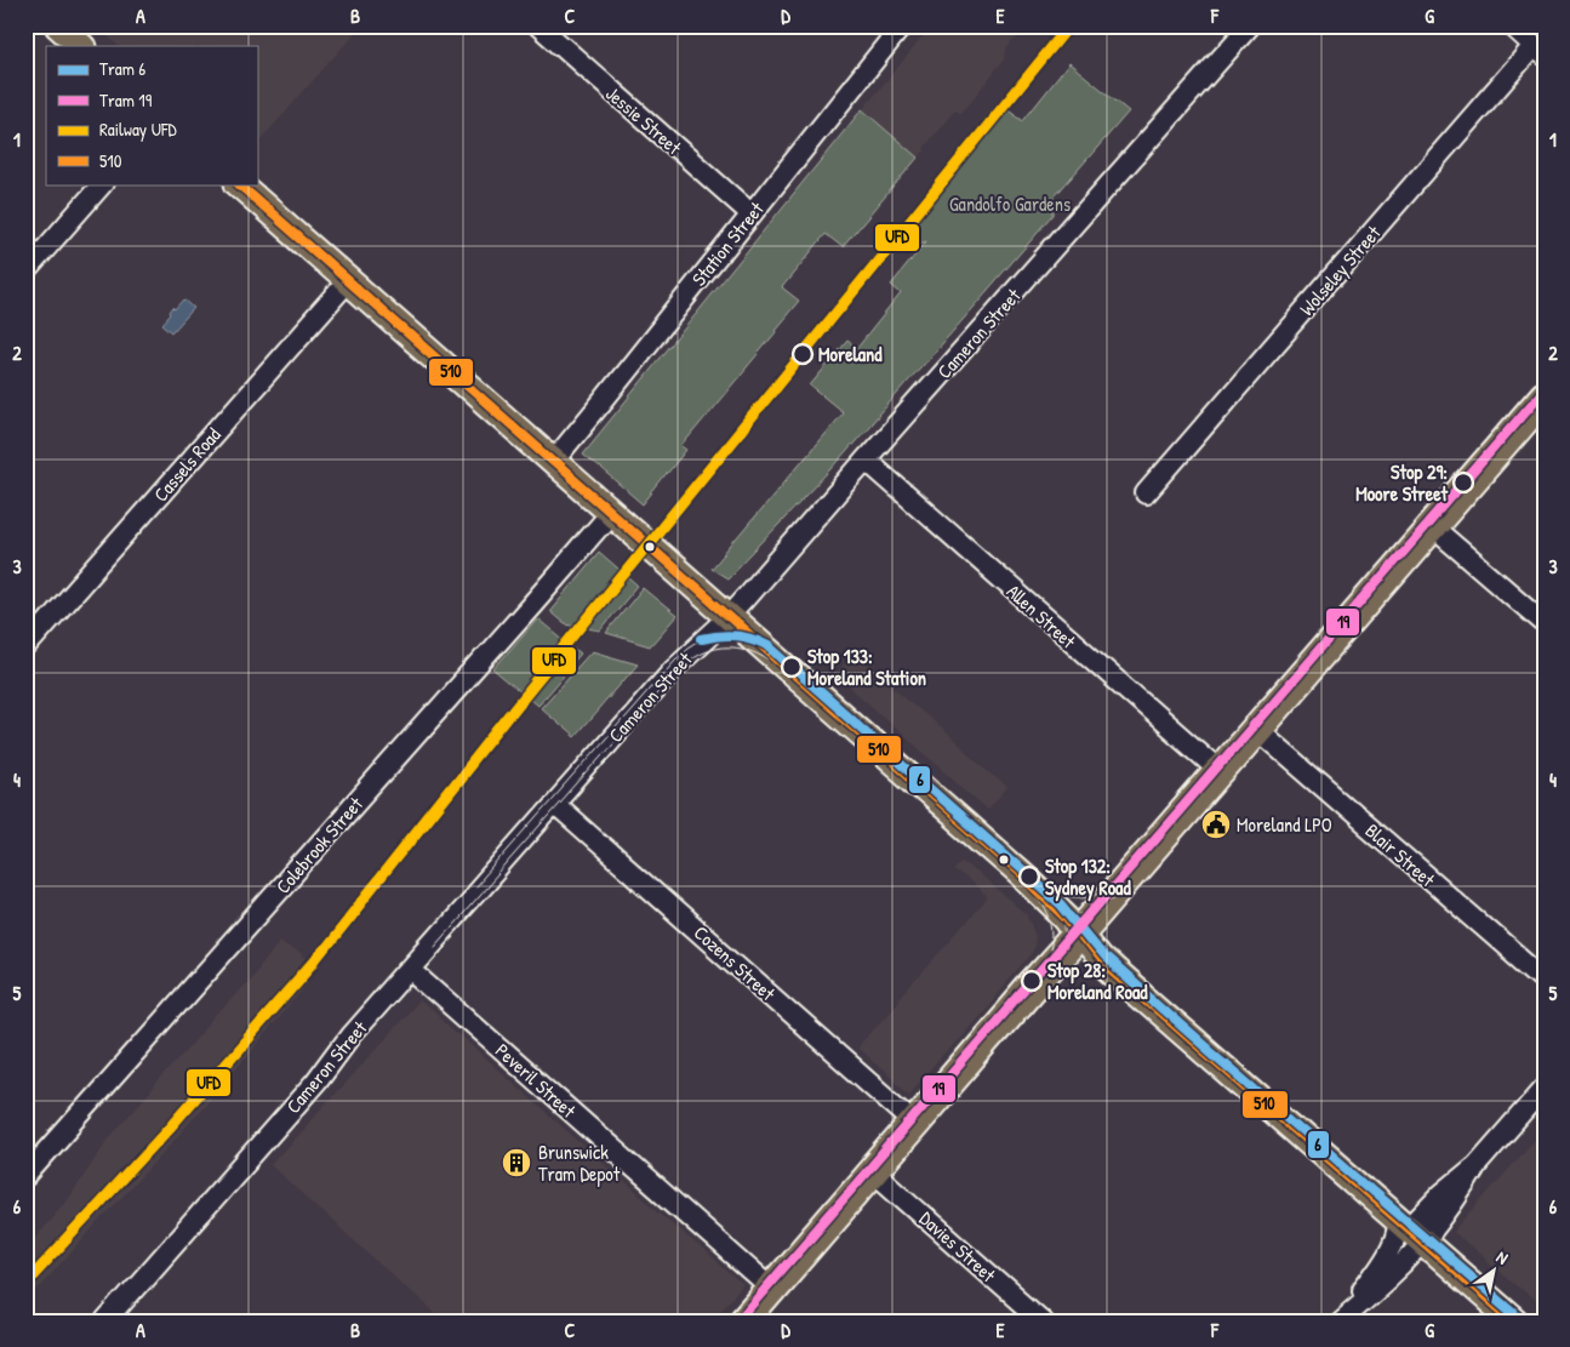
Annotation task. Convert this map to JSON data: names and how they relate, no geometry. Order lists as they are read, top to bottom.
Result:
{
  "streets": {
    "street": [
      "Jessie Street",
      "Station Street",
      "Wolseley Street",
      "Cameron Street",
      "Cassels Road",
      "Allen Street",
      "Colebrook Street",
      "Blair Street",
      "Cozens Street",
      "Peveril Street",
      "Davies Street"
    ]
  },
  "crossings": [
    ["Jessie Street", "Station Street"],
    ["Cameron Street", "Allen Street"],
    ["Cameron Street", "Cozens Street"],
    ["Cameron Street", "Peveril Street"]
  ],
  "parks": ["Gandolfo Gardens"],
  "places": {
    "other": [
      "Moreland",
      "Stop 29: Moore Street",
      "Stop 133: Moreland Station",
      "Stop 132: Sydney Road",
      "Stop 28: Moreland Road"
    ],
    "public building": ["Moreland LPO"],
    "building": ["Brunswick Tram Depot"]
  },
  "lines": [
    "rail line UFD",
    "transit line 510",
    "tram line 19",
    "tram line 6"
  ],
  "legend": [
    "Tram 6",
    "Tram 19",
    "Railway UFD",
    "510"
  ],
  "north": "top right",
  "grid": {
    "columns": [
      "A",
      "B",
      "C",
      "D",
      "E",
      "F",
      "G"
    ],
    "rows": [
      "1",
      "2",
      "3",
      "4",
      "5",
      "6"
    ]
  }
}
